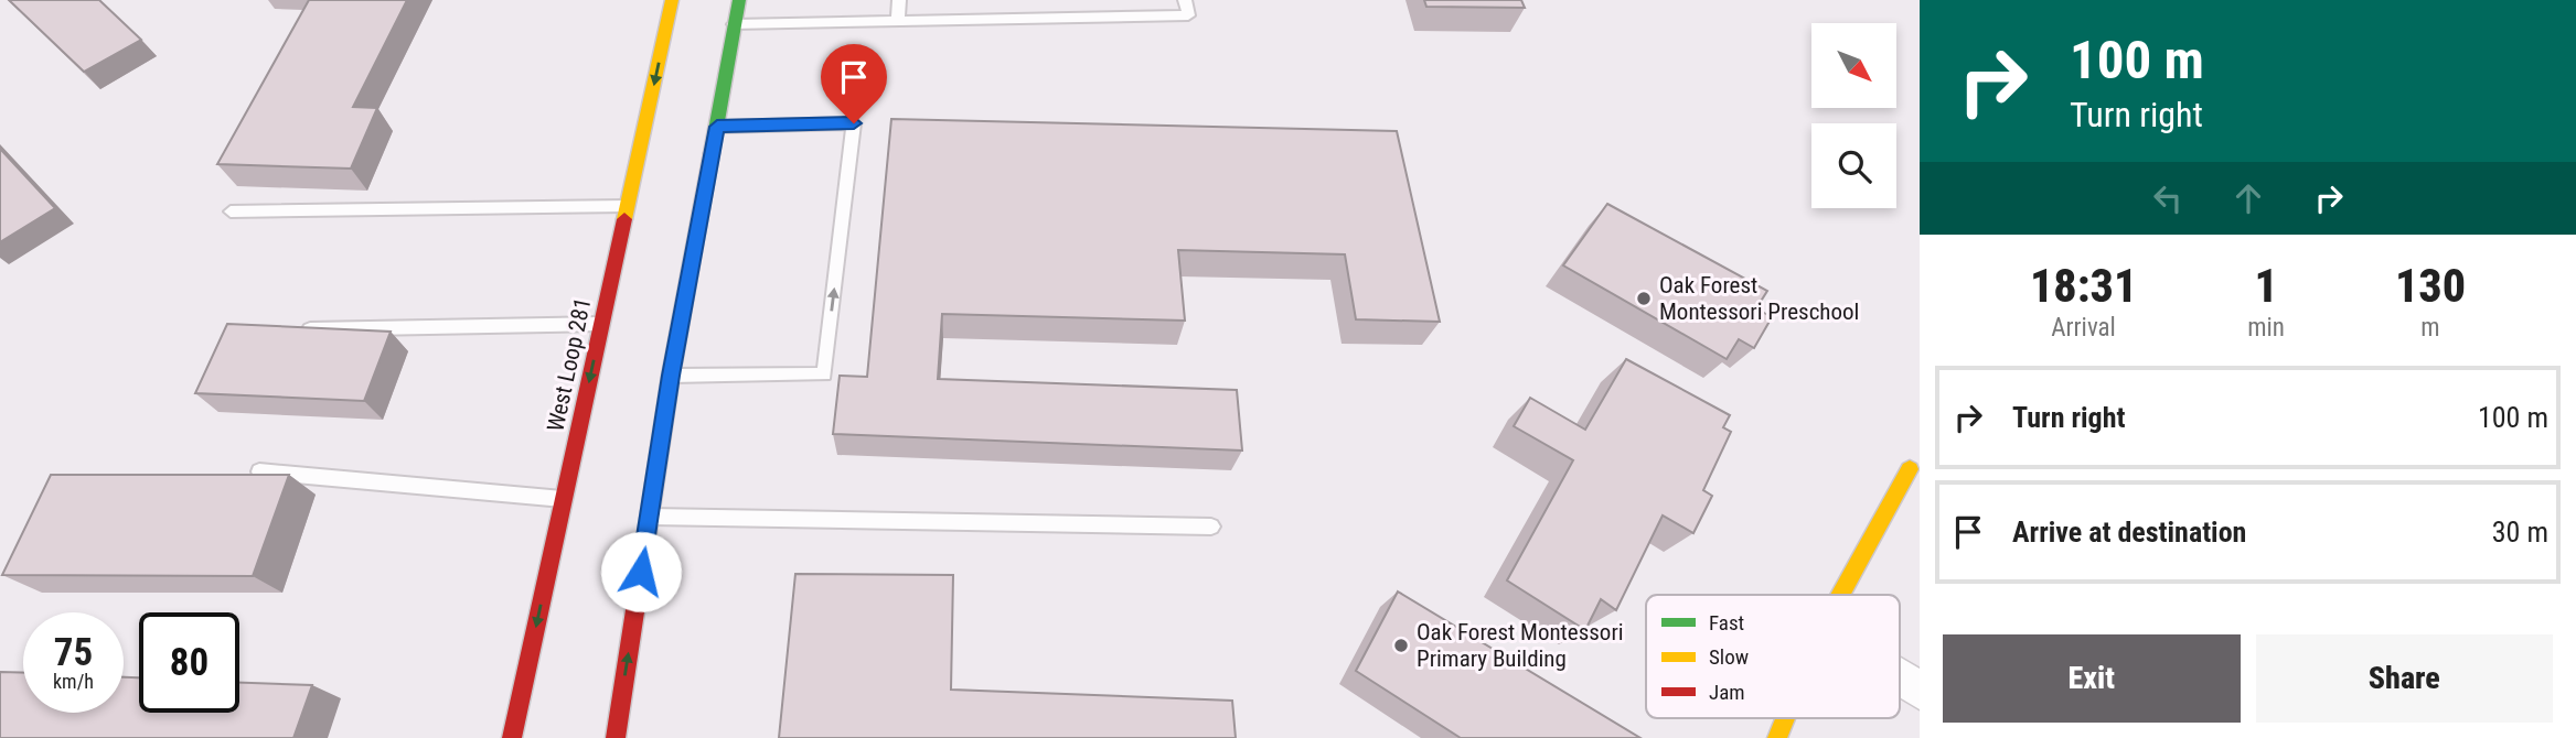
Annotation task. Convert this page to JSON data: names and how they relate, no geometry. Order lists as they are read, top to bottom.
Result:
{
  "streets": {
    "main road": ["West Loop 281"]
  },
  "places": ["Oak Forest Montessori Preschool", "Oak Forest Montessori Primary Building"],
  "legend": ["Fast", "Slow", "Jam"],
  "north": "bottom right",
  "page": {
    "turn": ["100 m", "Turn right"],
    "eta": [
      "18:31",
      "Arrival",
      "1",
      "min",
      "130",
      "m"
    ],
    "list": [
      {
        "name": "Turn right",
        "value": "100 m"
      },
      {
        "name": "Arrive at destination",
        "value": "30 m"
      }
    ],
    "speed": "75 km/h",
    "limit": "80",
    "buttons": ["Exit", "Share"]
  }
}
